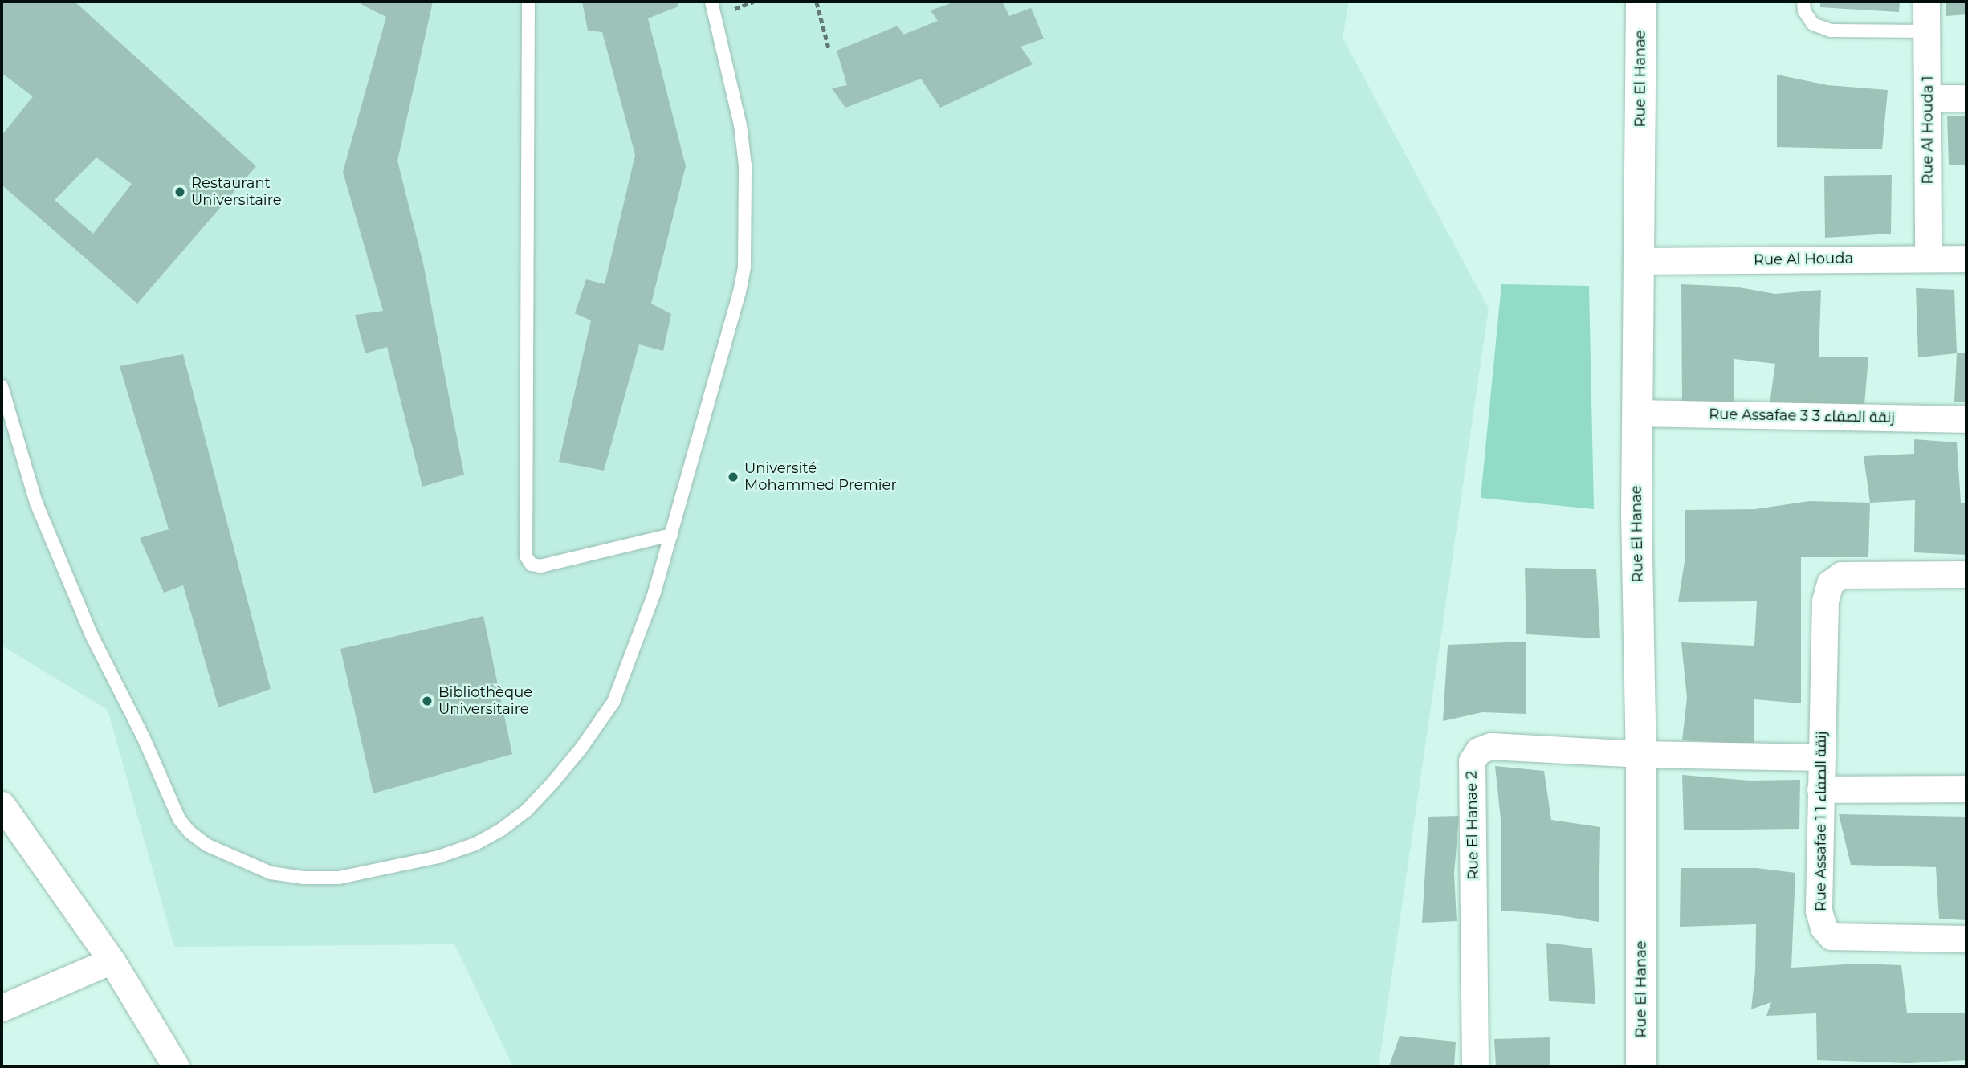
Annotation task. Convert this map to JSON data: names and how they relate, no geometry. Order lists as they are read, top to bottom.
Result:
{
  "streets": {
    "street": [
      "Rue El Hanae",
      "Rue Al Houda 1",
      "Rue Al Houda",
      "Rue Assafae 3 3 زنقة الصفاء",
      "Rue Assafae 1 1 زنقة الصفاء",
      "Rue El Hanae 2"
    ]
  },
  "crossings": [
    ["Rue El Hanae", "Rue Al Houda"],
    ["Rue El Hanae", "Rue Assafae 3 3 زنقة الصفاء"],
    ["Rue El Hanae", "Rue El Hanae 2"],
    ["Rue Al Houda 1", "Rue Al Houda"]
  ],
  "places": ["Restaurant Universitaire", "Université Mohammed Premier", "Bibliothèque Universitaire"]
}
